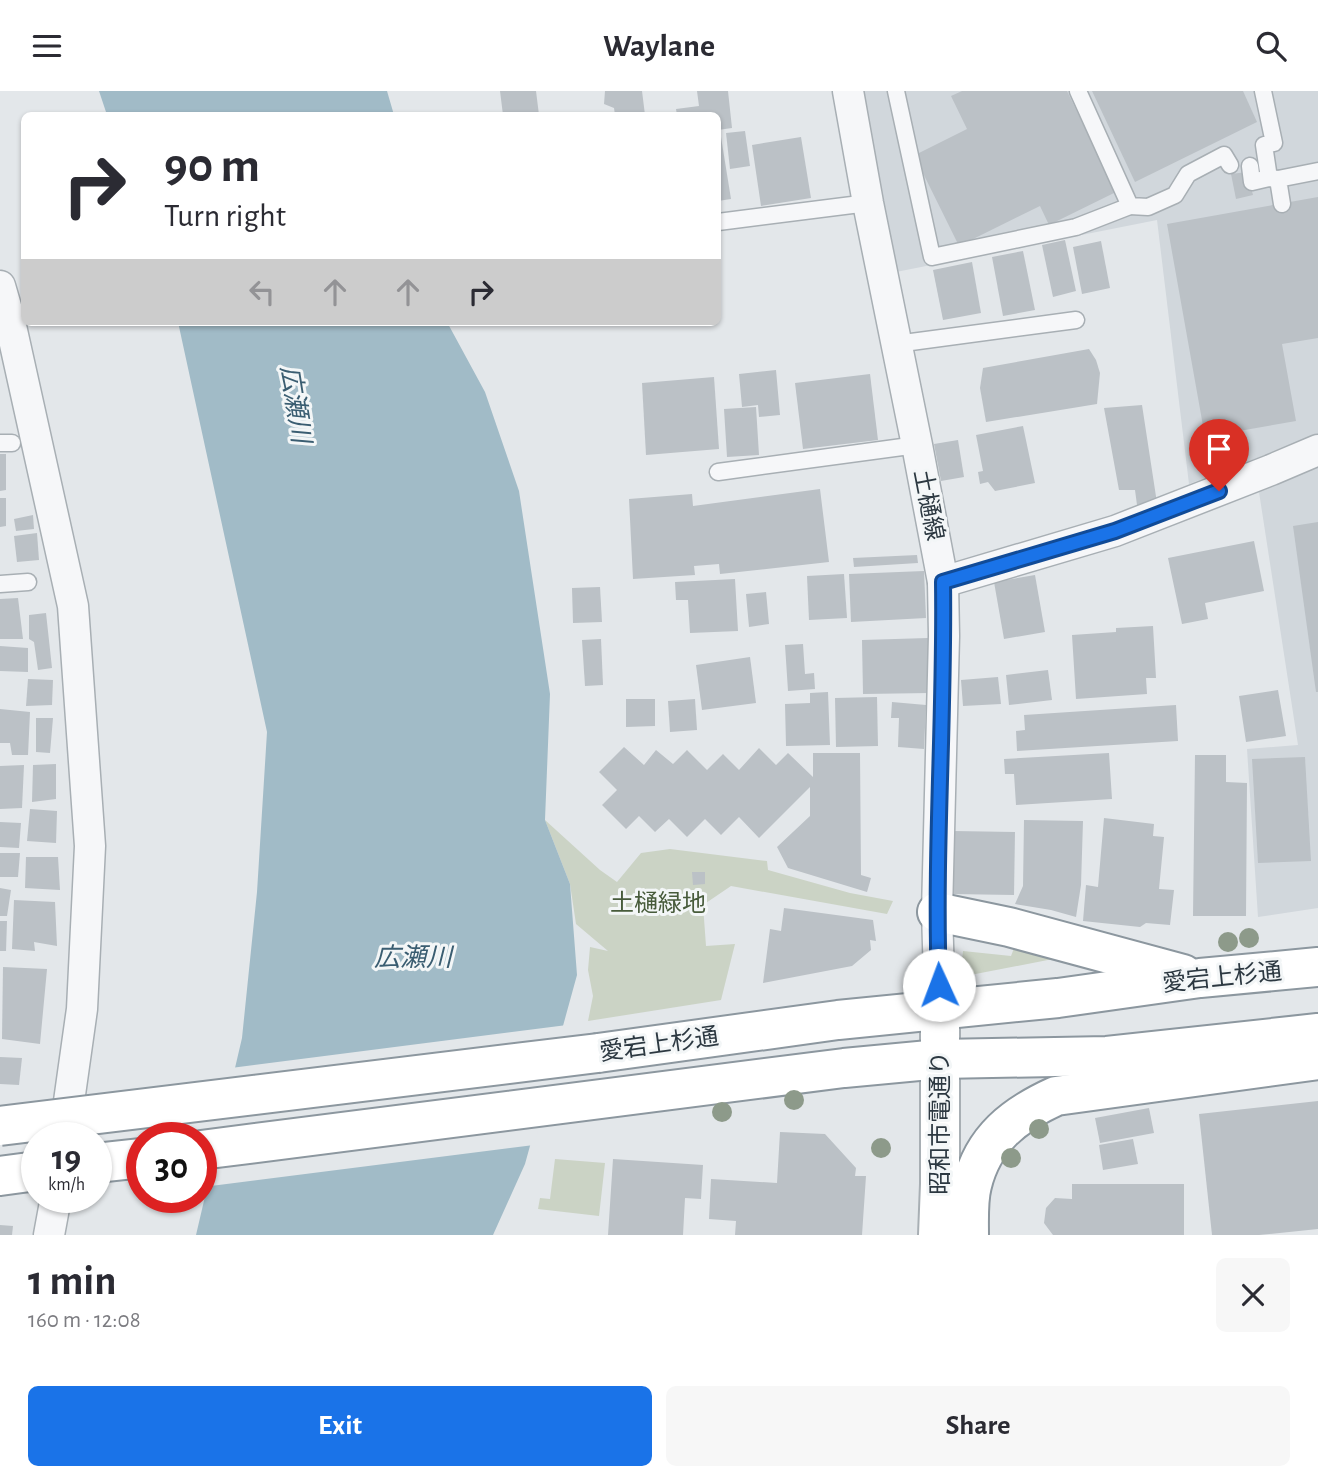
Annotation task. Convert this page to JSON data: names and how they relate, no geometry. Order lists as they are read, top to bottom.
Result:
{
  "streets": {
    "main road": ["愛宕上杉通", "昭和市電通り"],
    "street": ["土樋線"]
  },
  "crossings": [
    ["土樋線", "愛宕上杉通"],
    ["土樋線", "昭和市電通り"],
    ["愛宕上杉通", "昭和市電通り"]
  ],
  "water": ["広瀬川"],
  "parks": ["土樋緑地"],
  "page": {
    "header": "Waylane",
    "turn": ["90 m", "Turn right"],
    "speed": "19 km/h",
    "limit": "30",
    "heading": ["1 min", "160 m · 12:08"],
    "buttons": ["Exit", "Share"]
  }
}
